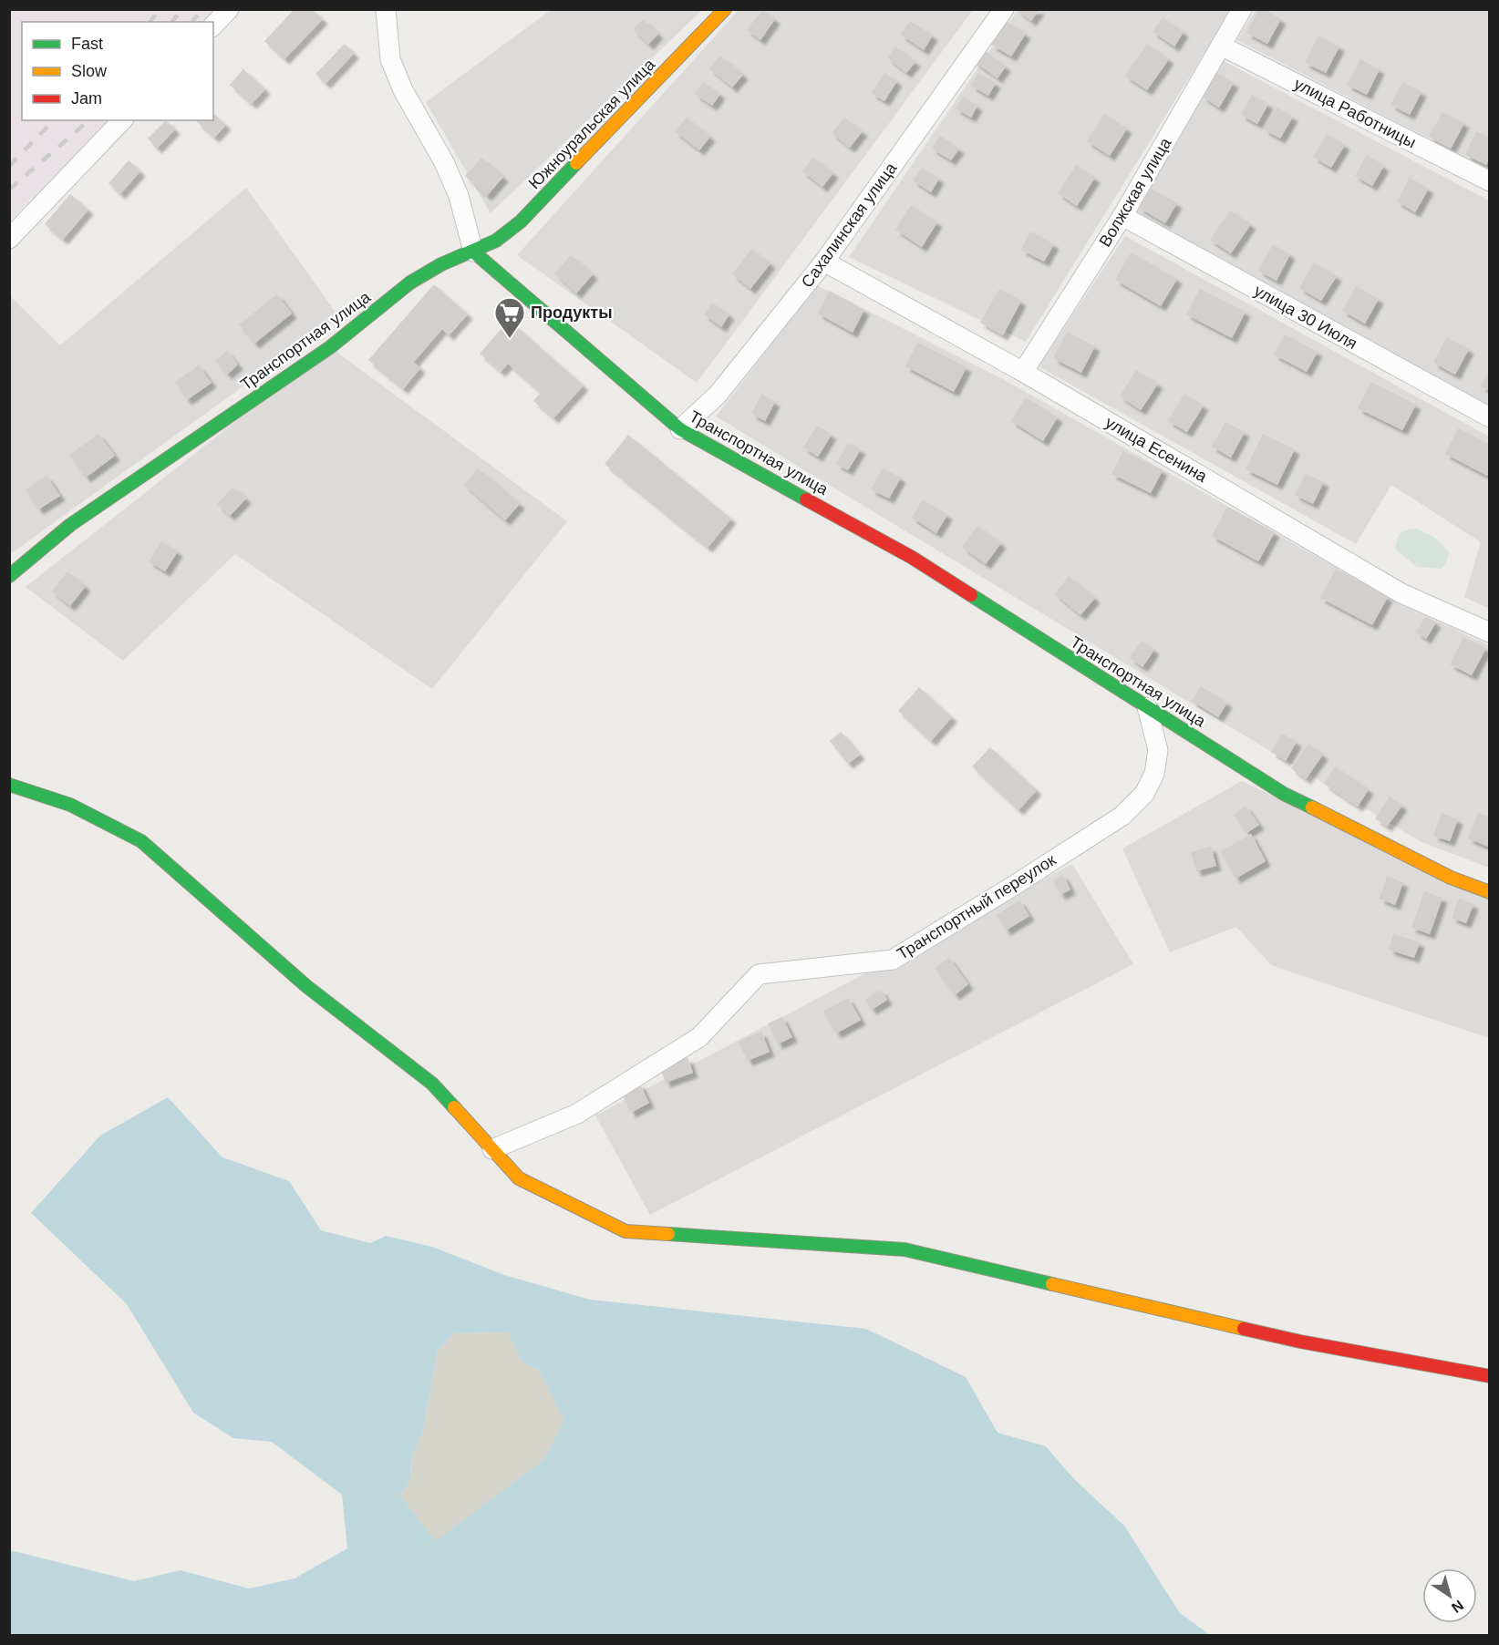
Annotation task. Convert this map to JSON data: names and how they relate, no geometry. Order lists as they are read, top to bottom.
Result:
{
  "streets": {
    "street": [
      "улица Работницы",
      "Южноуральская улица",
      "Волжская улица",
      "Сахалинская улица",
      "улица 30 Июля",
      "Транспортная улица",
      "улица Есенина",
      "Транспортный переулок"
    ]
  },
  "crossings": [
    ["улица Работницы", "Волжская улица"],
    ["Южноуральская улица", "Транспортная улица"],
    ["Волжская улица", "улица 30 Июля"],
    ["Волжская улица", "улица Есенина"],
    ["Сахалинская улица", "Транспортная улица"],
    ["Сахалинская улица", "улица Есенина"],
    ["Транспортная улица", "Транспортный переулок"]
  ],
  "places": {
    "supermarket": ["Продукты"]
  },
  "legend": ["Fast", "Slow", "Jam"],
  "north": "bottom right"
}
